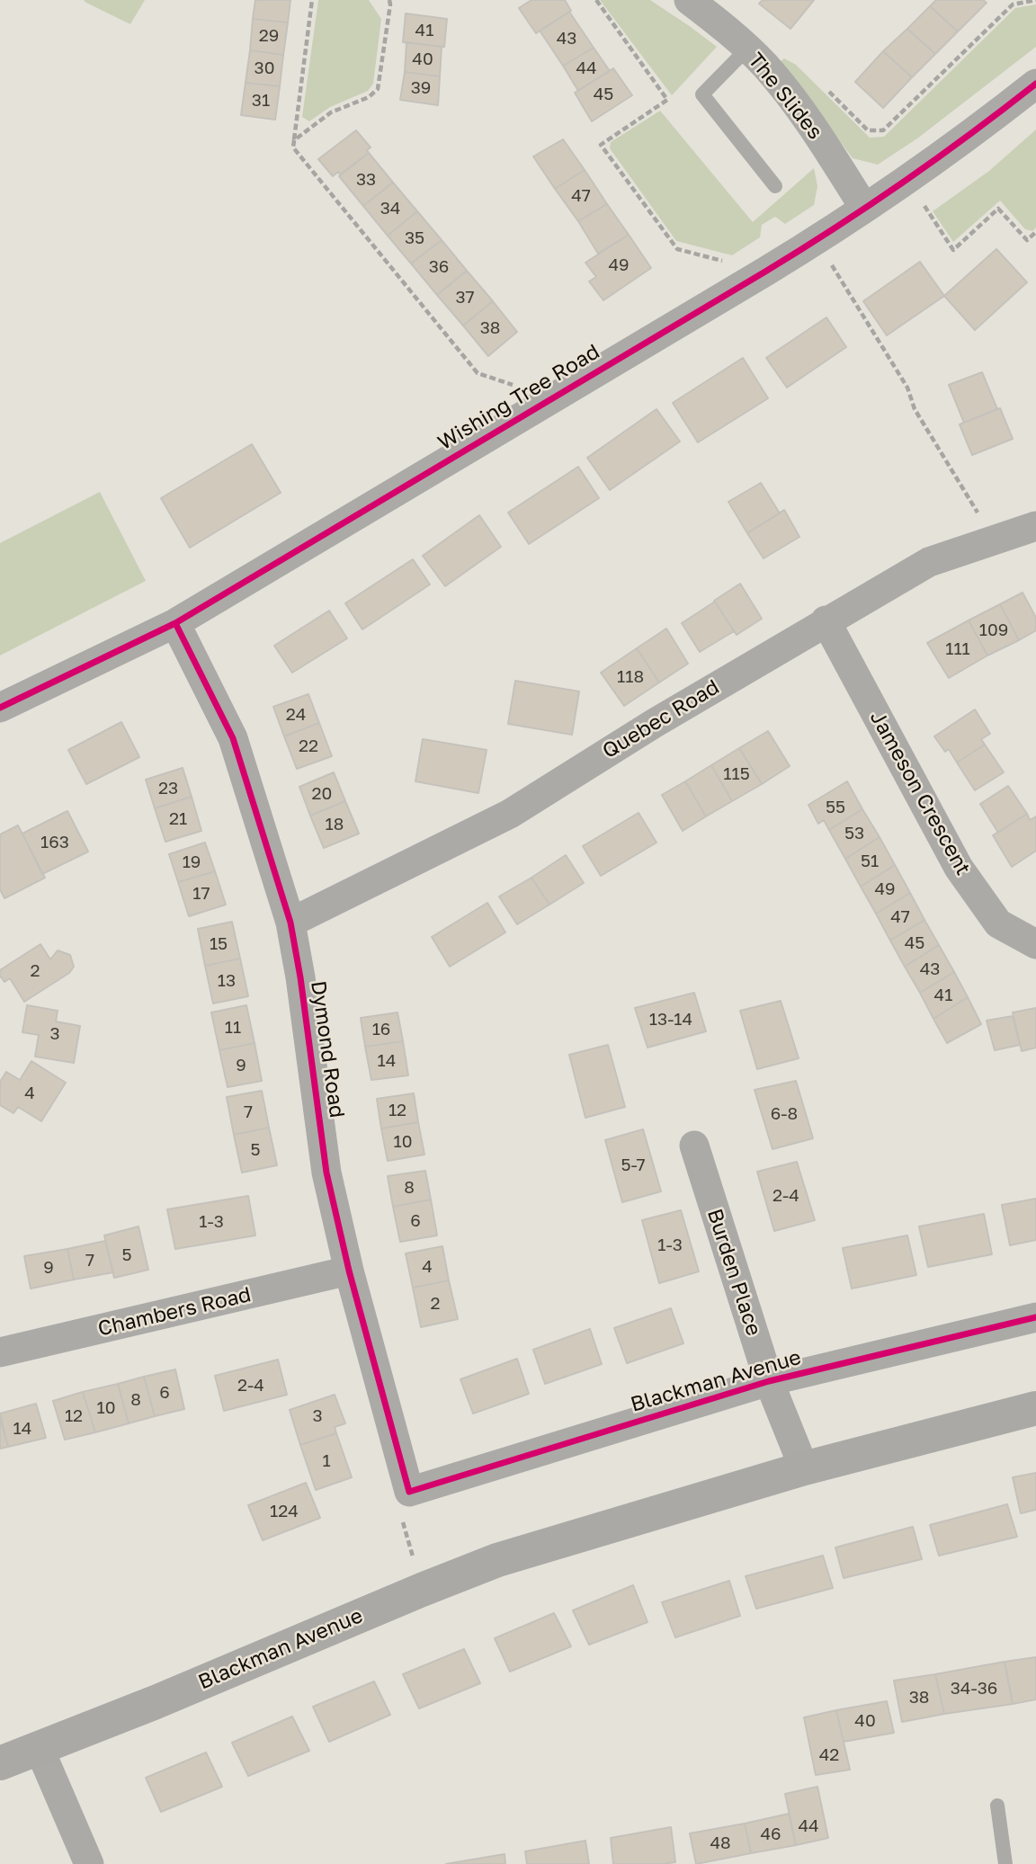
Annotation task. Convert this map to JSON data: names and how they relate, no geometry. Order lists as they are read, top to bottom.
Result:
{
  "streets": {
    "street": [
      "The Slides",
      "Wishing Tree Road",
      "Quebec Road",
      "Jameson Crescent",
      "Dymond Road",
      "Burden Place",
      "Chambers Road",
      "Blackman Avenue"
    ]
  },
  "crossings": [
    ["The Slides", "Wishing Tree Road"],
    ["Wishing Tree Road", "Dymond Road"],
    ["Quebec Road", "Jameson Crescent"],
    ["Quebec Road", "Dymond Road"],
    ["Dymond Road", "Chambers Road"],
    ["Dymond Road", "Blackman Avenue"],
    ["Burden Place", "Blackman Avenue"]
  ],
  "house_numbers": [
    "41",
    "29",
    "43",
    "40",
    "30",
    "44",
    "39",
    "45",
    "31",
    "33",
    "47",
    "34",
    "35",
    "49",
    "36",
    "37",
    "38",
    "109",
    "111",
    "118",
    "24",
    "22",
    "115",
    "23",
    "20",
    "55",
    "21",
    "18",
    "53",
    "163",
    "51",
    "19",
    "49",
    "17",
    "47",
    "45",
    "15",
    "43",
    "2",
    "13",
    "41",
    "13-14",
    "11",
    "16",
    "3",
    "14",
    "9",
    "4",
    "12",
    "7",
    "6-8",
    "10",
    "5",
    "5-7",
    "8",
    "2-4",
    "6",
    "1-3",
    "1-3",
    "5",
    "7",
    "4",
    "9",
    "2",
    "2-4",
    "6",
    "8",
    "10",
    "12",
    "3",
    "14",
    "1",
    "124",
    "34-36",
    "38",
    "40",
    "42",
    "44",
    "46",
    "48"
  ]
}
